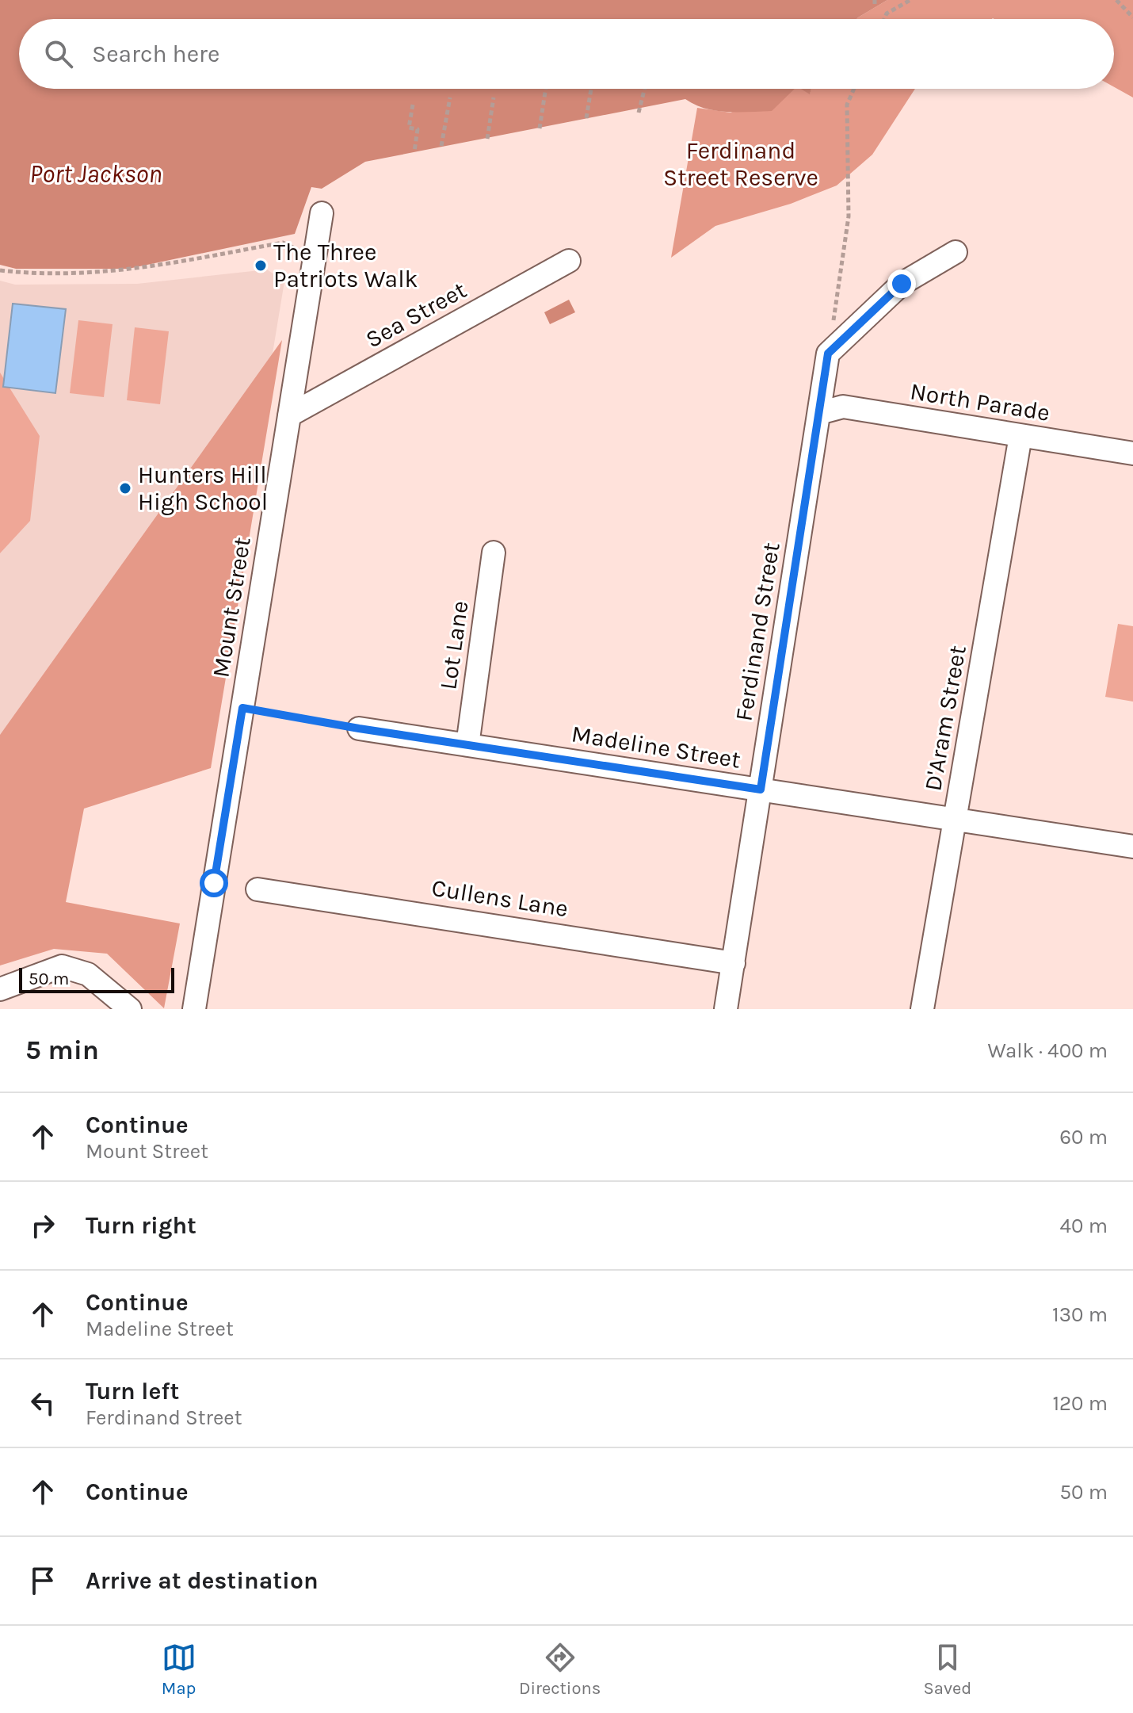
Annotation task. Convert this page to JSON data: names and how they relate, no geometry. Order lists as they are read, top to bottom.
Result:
{
  "streets": {
    "street": [
      "Sea Street",
      "North Parade",
      "Mount Street",
      "Ferdinand Street",
      "Lot Lane",
      "D'Aram Street",
      "Madeline Street",
      "Cullens Lane"
    ]
  },
  "crossings": [
    ["Sea Street", "Mount Street"],
    ["North Parade", "Ferdinand Street"],
    ["North Parade", "D'Aram Street"],
    ["Ferdinand Street", "Madeline Street"],
    ["Ferdinand Street", "Cullens Lane"],
    ["Lot Lane", "Madeline Street"],
    ["D'Aram Street", "Madeline Street"]
  ],
  "water": ["Port Jackson"],
  "parks": ["Ferdinand Street Reserve"],
  "places": ["The Three Patriots Walk", "Hunters Hill High School"],
  "scale_bar": "50 m",
  "page": {
    "search": "Search here",
    "scale": "50 m",
    "heading": ["5 min", "Walk · 400 m"],
    "list": [
      ["Continue", "Mount Street", "60 m"],
      ["Turn right", "40 m"],
      ["Continue", "Madeline Street", "130 m"],
      ["Turn left", "Ferdinand Street", "120 m"],
      ["Continue", "50 m"],
      "Arrive at destination"
    ],
    "nav": ["Map", "Directions", "Saved"]
  }
}
